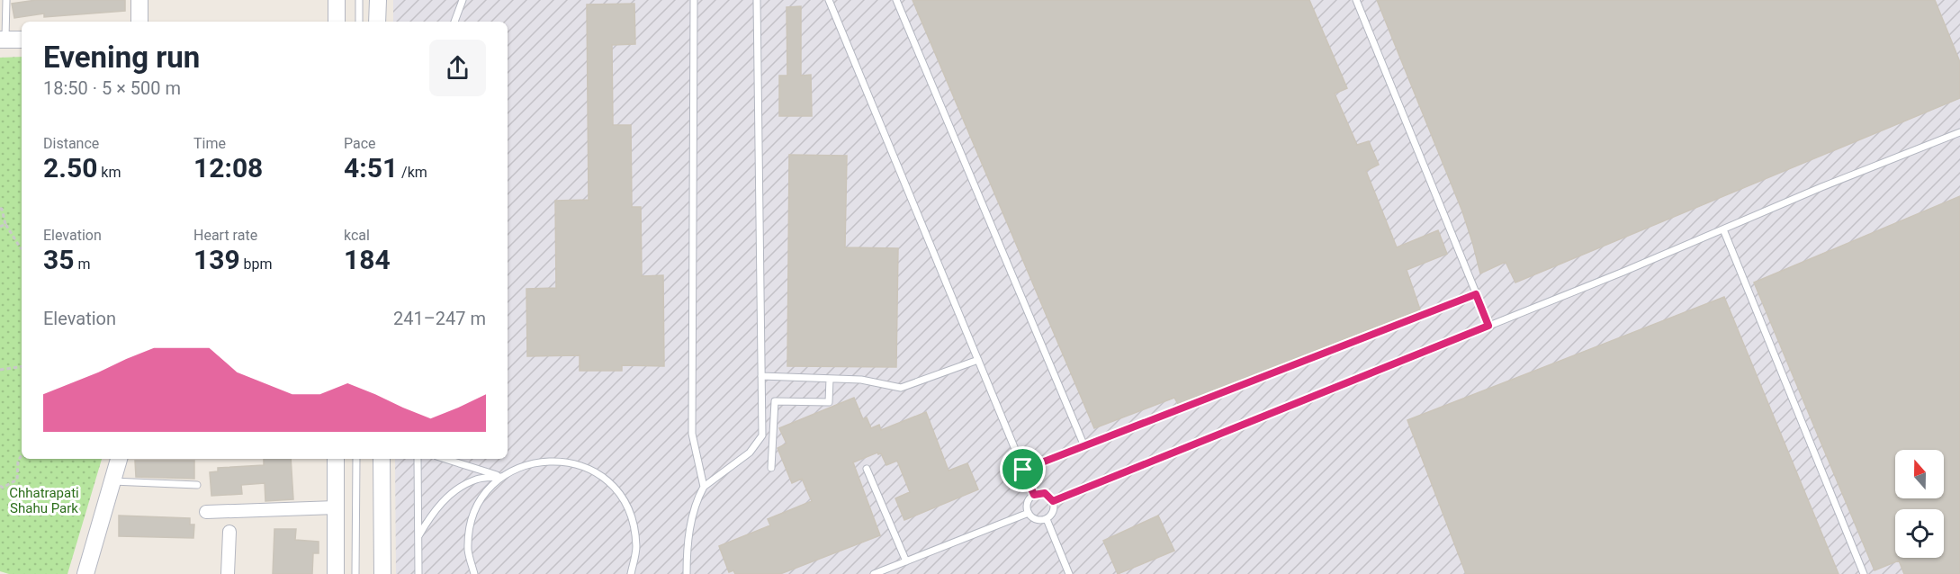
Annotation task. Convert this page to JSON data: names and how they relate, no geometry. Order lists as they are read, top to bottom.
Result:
{
  "parks": ["Chhatrapati Shahu Park"],
  "north": "top",
  "page": {
    "heading": ["Evening run", "18:50 · 5 × 500 m"],
    "stats": [
      ["Distance", "2.50 km"],
      ["Time", "12:08"],
      ["Pace", "4:51 /km"],
      ["Elevation", "35 m"],
      ["Heart rate", "139 bpm"],
      ["kcal", "184"]
    ],
    "chart": ["Elevation", "241–247 m"]
  }
}
